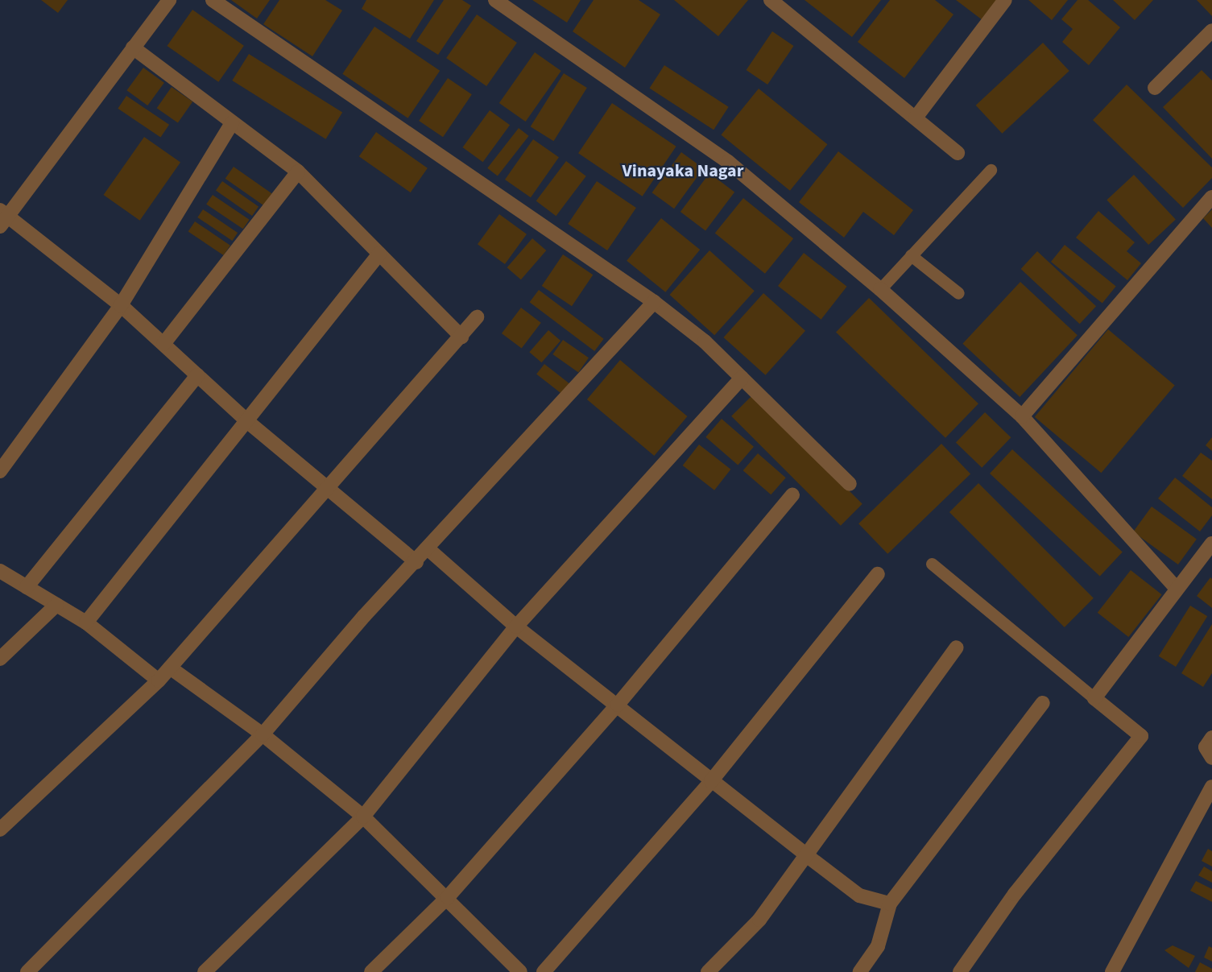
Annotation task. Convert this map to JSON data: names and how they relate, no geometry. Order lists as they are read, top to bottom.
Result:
{
  "districts": ["Vinayaka Nagar"]
}
